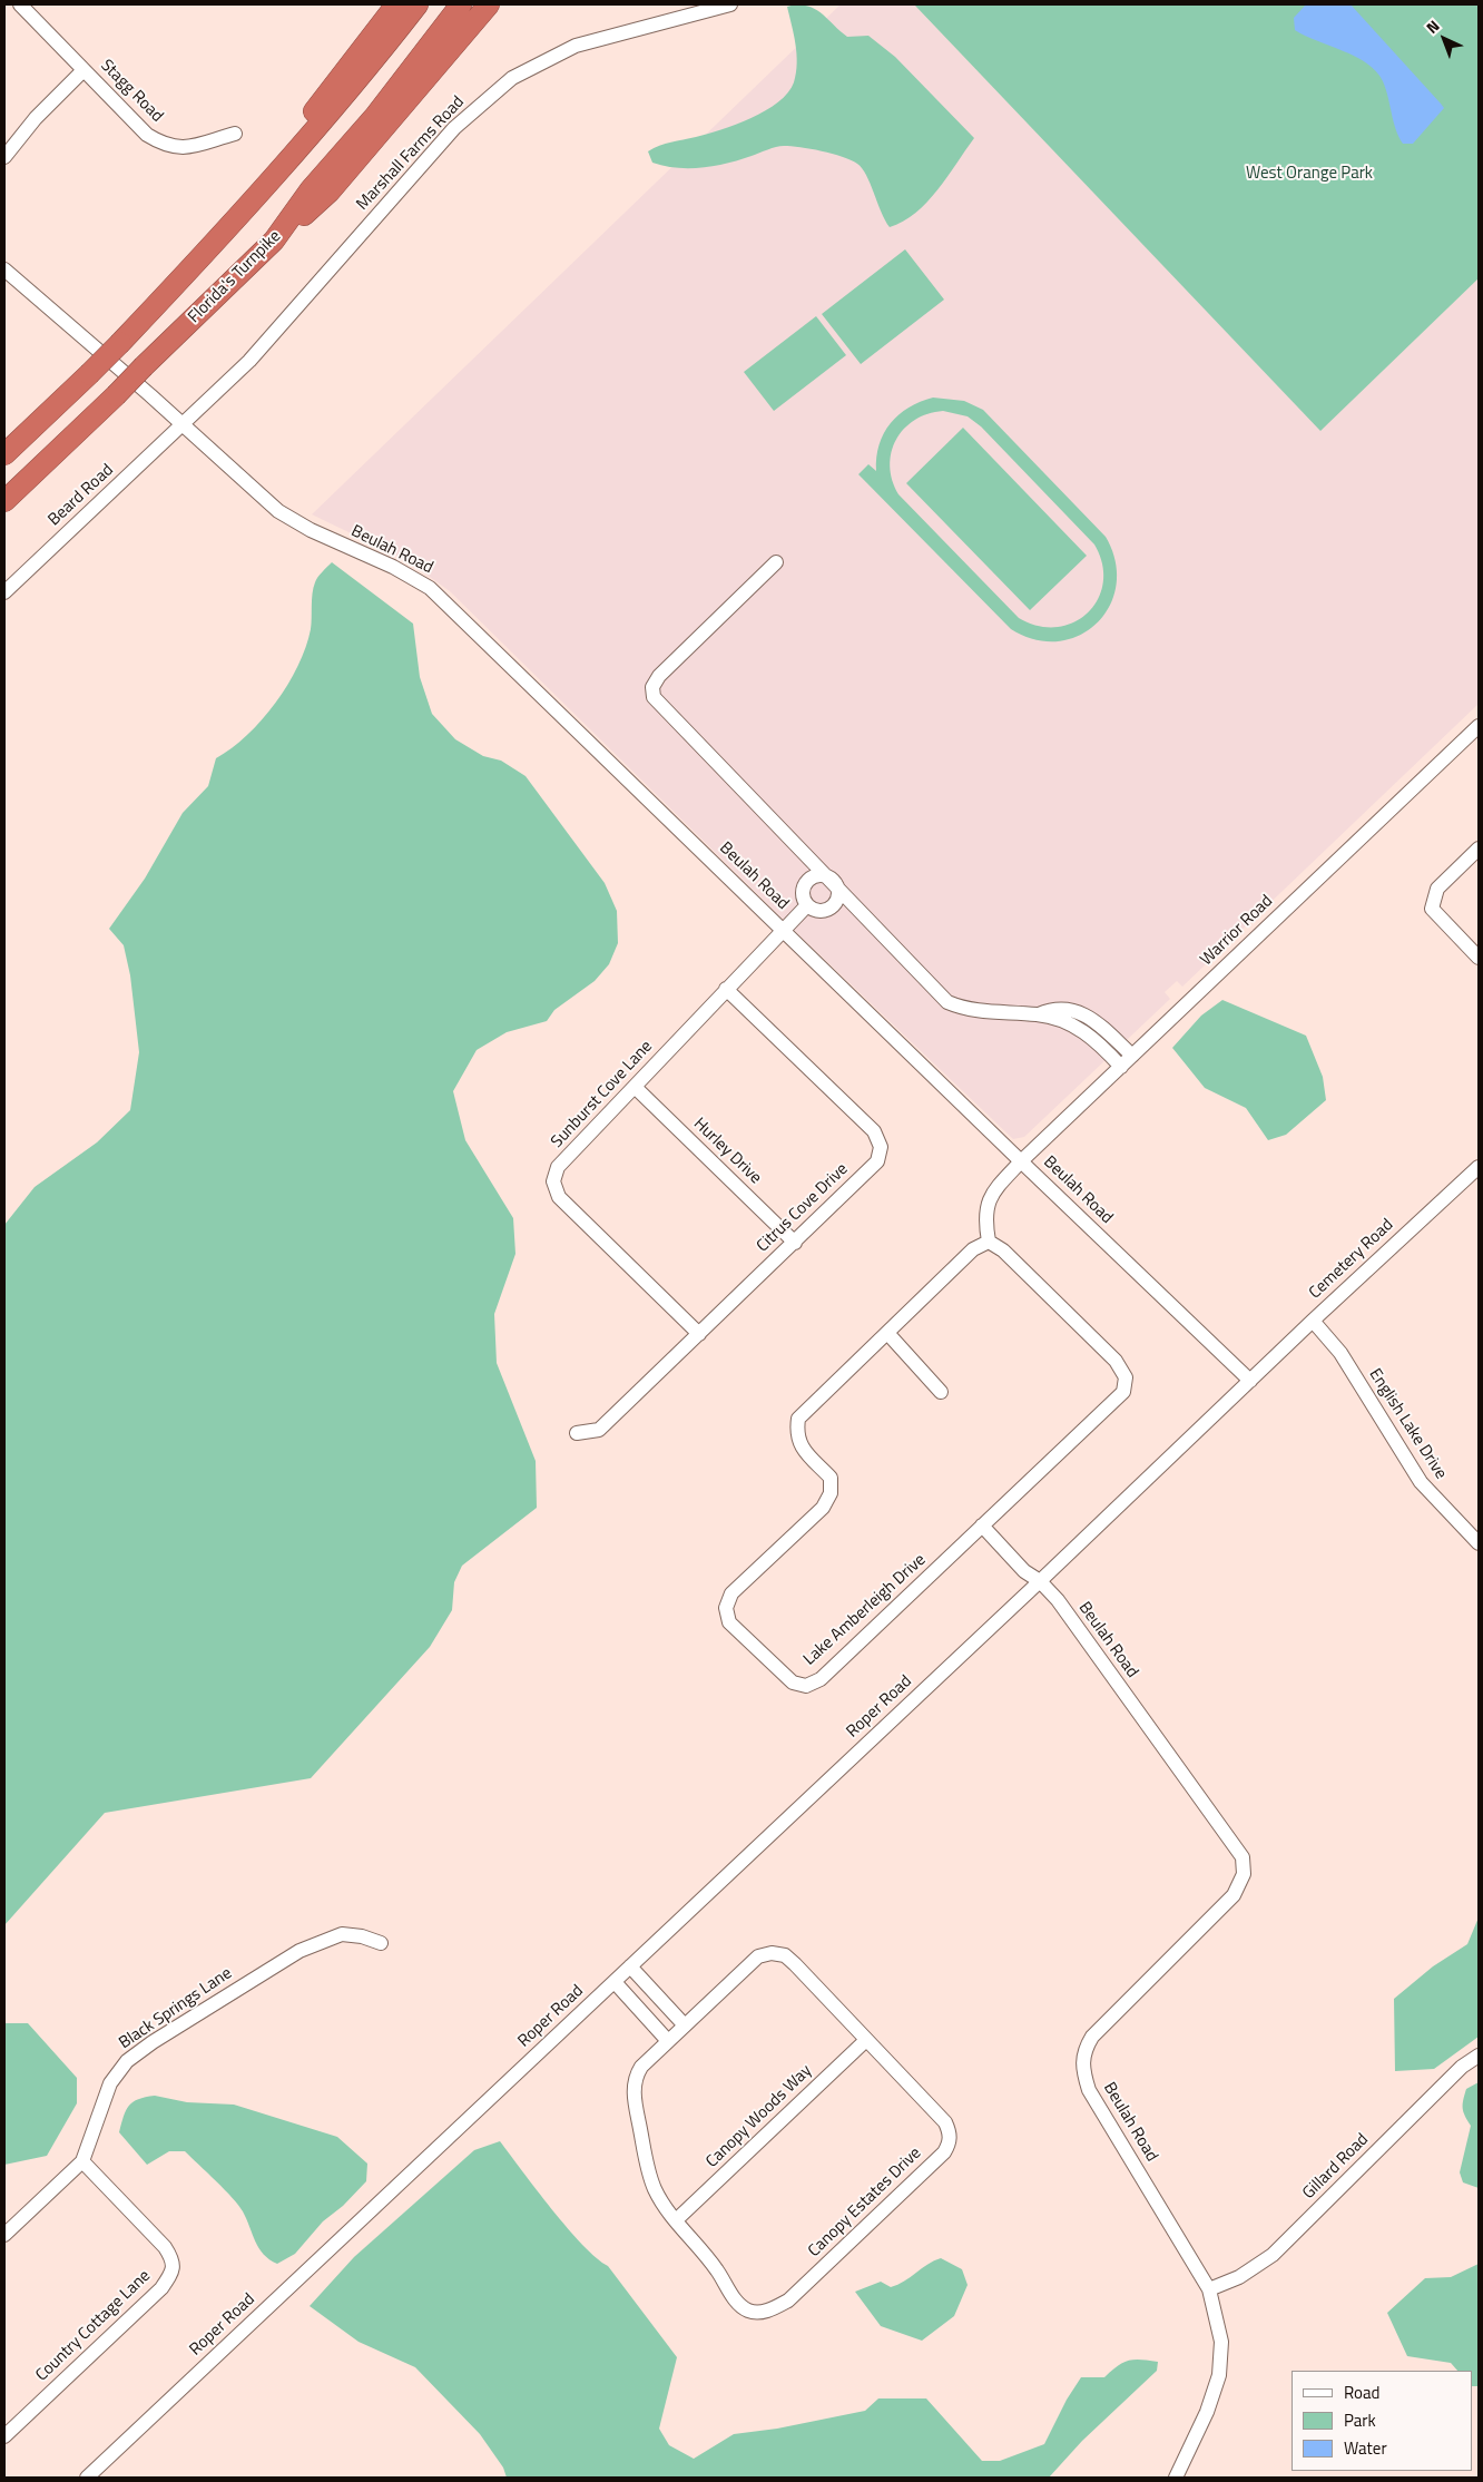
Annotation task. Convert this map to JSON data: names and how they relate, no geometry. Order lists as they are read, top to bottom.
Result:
{
  "streets": {
    "highway": ["Florida's Turnpike"],
    "street": [
      "Stagg Road",
      "Marshall Farms Road",
      "Beard Road",
      "Beulah Road",
      "Warrior Road",
      "Sunburst Cove Lane",
      "Hurley Drive",
      "Citrus Cove Drive",
      "Cemetery Road",
      "English Lake Drive",
      "Lake Amberleigh Drive",
      "Roper Road",
      "Black Springs Lane",
      "Canopy Woods Way",
      "Gillard Road",
      "Canopy Estates Drive",
      "Country Cottage Lane"
    ]
  },
  "crossings": [
    ["Marshall Farms Road", "Beard Road"],
    ["Marshall Farms Road", "Beulah Road"],
    ["Beard Road", "Beulah Road"],
    ["Beulah Road", "Warrior Road"],
    ["Beulah Road", "Sunburst Cove Lane"],
    ["Beulah Road", "Cemetery Road"],
    ["Beulah Road", "Lake Amberleigh Drive"],
    ["Beulah Road", "Roper Road"],
    ["Beulah Road", "Gillard Road"],
    ["Sunburst Cove Lane", "Hurley Drive"],
    ["Sunburst Cove Lane", "Citrus Cove Drive"],
    ["Hurley Drive", "Citrus Cove Drive"],
    ["Cemetery Road", "English Lake Drive"],
    ["Black Springs Lane", "Country Cottage Lane"],
    ["Canopy Woods Way", "Canopy Estates Drive"]
  ],
  "parks": ["West Orange Park"],
  "legend": ["Road", "Park", "Water"],
  "north": "top left"
}
